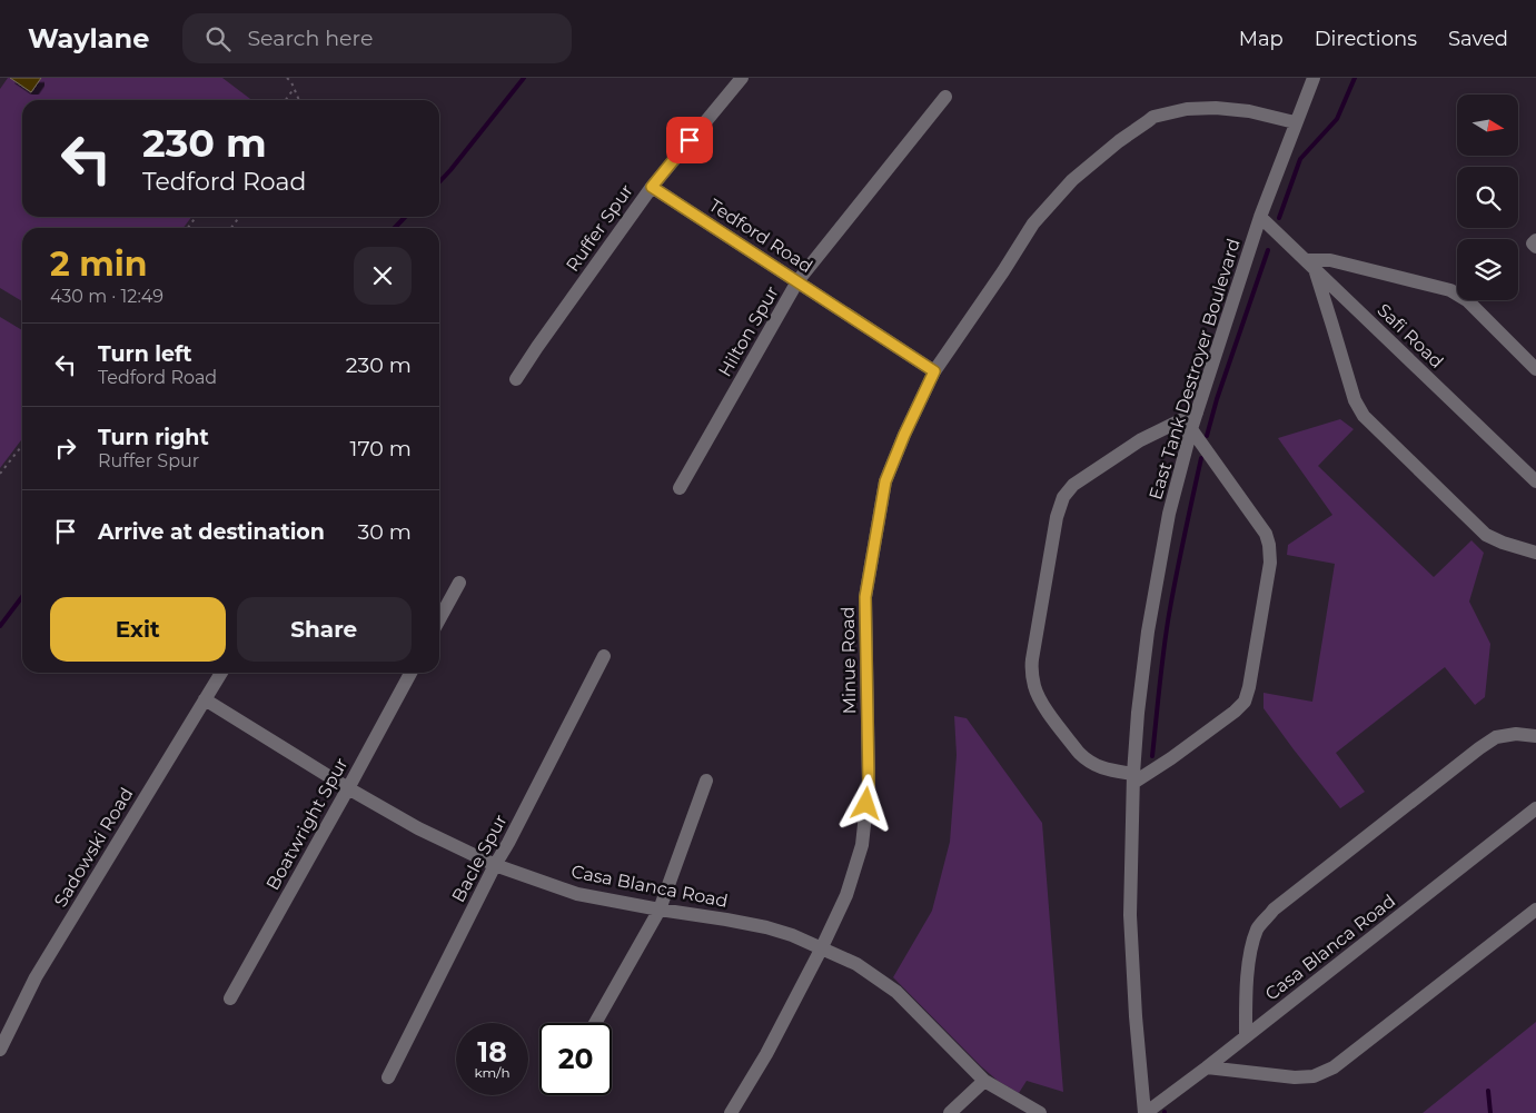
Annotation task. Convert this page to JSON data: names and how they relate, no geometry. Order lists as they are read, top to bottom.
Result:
{
  "streets": {
    "street": [
      "Ruffer Spur",
      "Tedford Road",
      "Hilton Spur",
      "Safi Road",
      "East Tank Destroyer Boulevard",
      "Minue Road",
      "Boatwright Spur",
      "Sadowski Road",
      "Bacle Spur",
      "Casa Blanca Road"
    ]
  },
  "crossings": [
    ["Ruffer Spur", "Tedford Road"],
    ["Tedford Road", "Hilton Spur"],
    ["Tedford Road", "Minue Road"],
    ["Safi Road", "East Tank Destroyer Boulevard"],
    ["East Tank Destroyer Boulevard", "Minue Road"],
    ["East Tank Destroyer Boulevard", "Casa Blanca Road"],
    ["Minue Road", "Casa Blanca Road"],
    ["Boatwright Spur", "Casa Blanca Road"],
    ["Sadowski Road", "Casa Blanca Road"],
    ["Bacle Spur", "Casa Blanca Road"]
  ],
  "north": "right",
  "page": {
    "header": "Waylane",
    "search": "Search here",
    "nav": ["Map", "Directions", "Saved"],
    "turn": ["230 m", "Tedford Road"],
    "heading": ["2 min", "430 m · 12:49"],
    "list": [
      {
        "name": "Turn left",
        "note": "Tedford Road",
        "value": "230 m"
      },
      {
        "name": "Turn right",
        "note": "Ruffer Spur",
        "value": "170 m"
      },
      {
        "name": "Arrive at destination",
        "value": "30 m"
      }
    ],
    "buttons": ["Exit", "Share"],
    "speed": "18 km/h",
    "limit": "20"
  }
}
